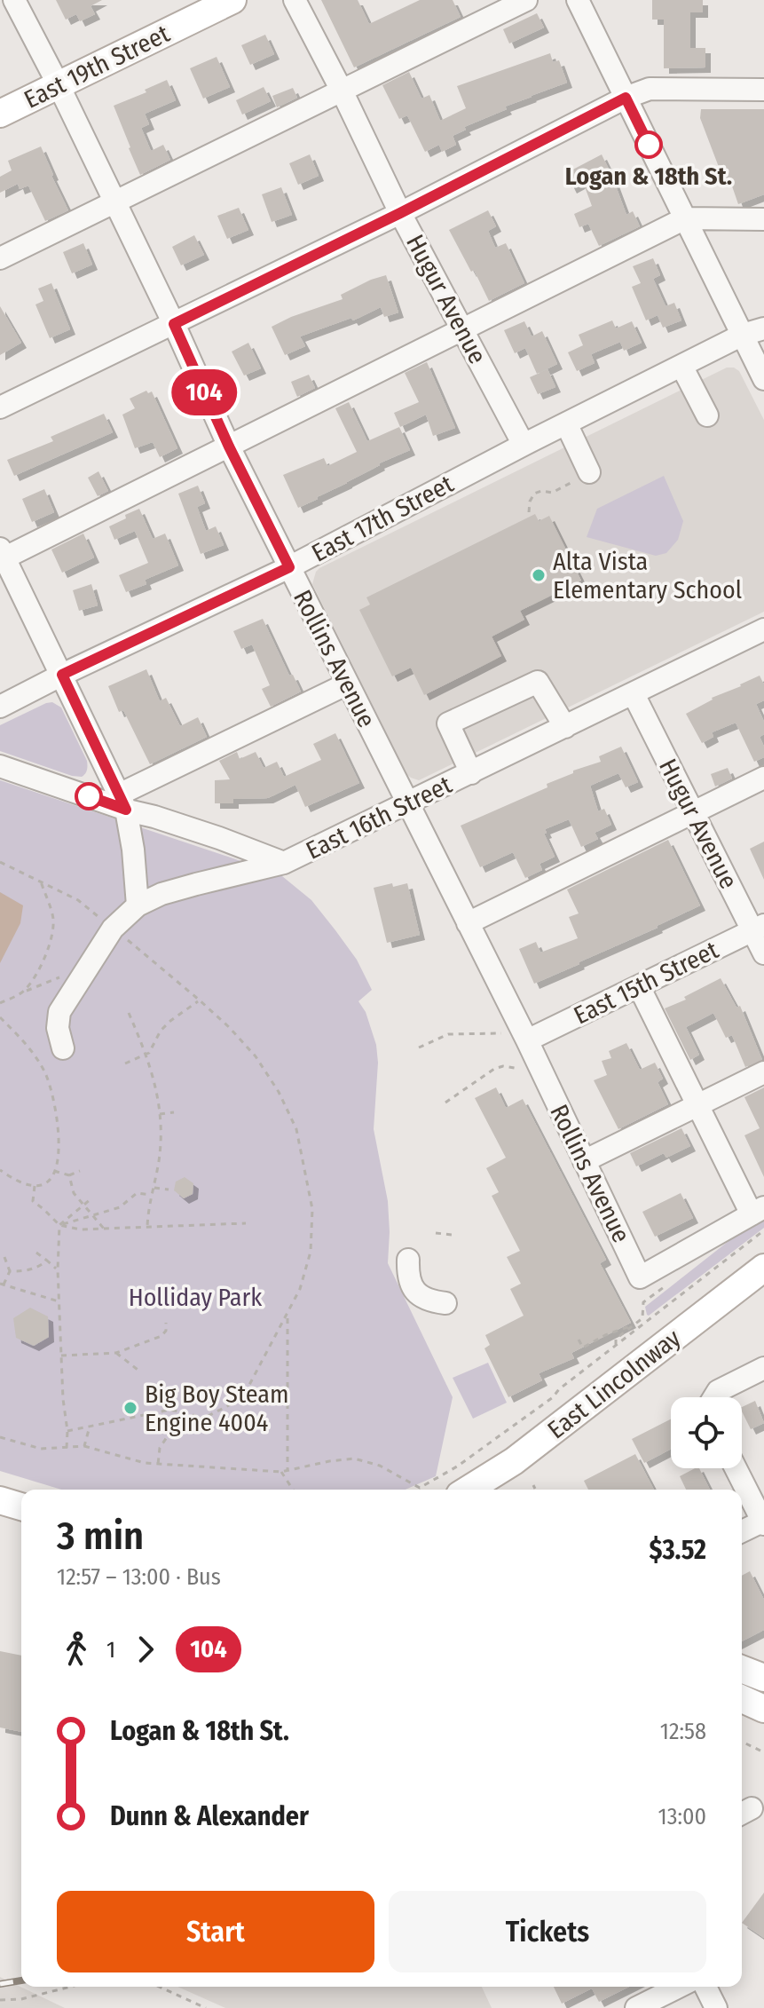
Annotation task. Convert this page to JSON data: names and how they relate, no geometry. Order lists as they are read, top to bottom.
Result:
{
  "streets": {
    "main road": ["East 19th Street", "East Lincolnway"],
    "street": [
      "Hugur Avenue",
      "East 17th Street",
      "Rollins Avenue",
      "East 16th Street",
      "East 15th Street"
    ]
  },
  "crossings": [
    ["East 19th Street", "Rollins Avenue"],
    ["Hugur Avenue", "East 17th Street"],
    ["Hugur Avenue", "East 16th Street"],
    ["Hugur Avenue", "East 15th Street"],
    ["East 17th Street", "Rollins Avenue"],
    ["Rollins Avenue", "East 16th Street"],
    ["Rollins Avenue", "East 15th Street"]
  ],
  "parks": ["Holliday Park"],
  "places": ["Logan & 18th St.", "Alta Vista Elementary School", "Big Boy Steam Engine 4004"],
  "lines": ["bus line 104"],
  "page": {
    "on_map": "104",
    "heading": ["3 min", "12:57 – 13:00 · Bus", "$3.52"],
    "legs": ["1", "104"],
    "list": [
      {
        "name": "Logan & 18th St.",
        "value": "12:58"
      },
      {
        "name": "Dunn & Alexander",
        "value": "13:00"
      }
    ],
    "buttons": ["Start", "Tickets"]
  }
}
